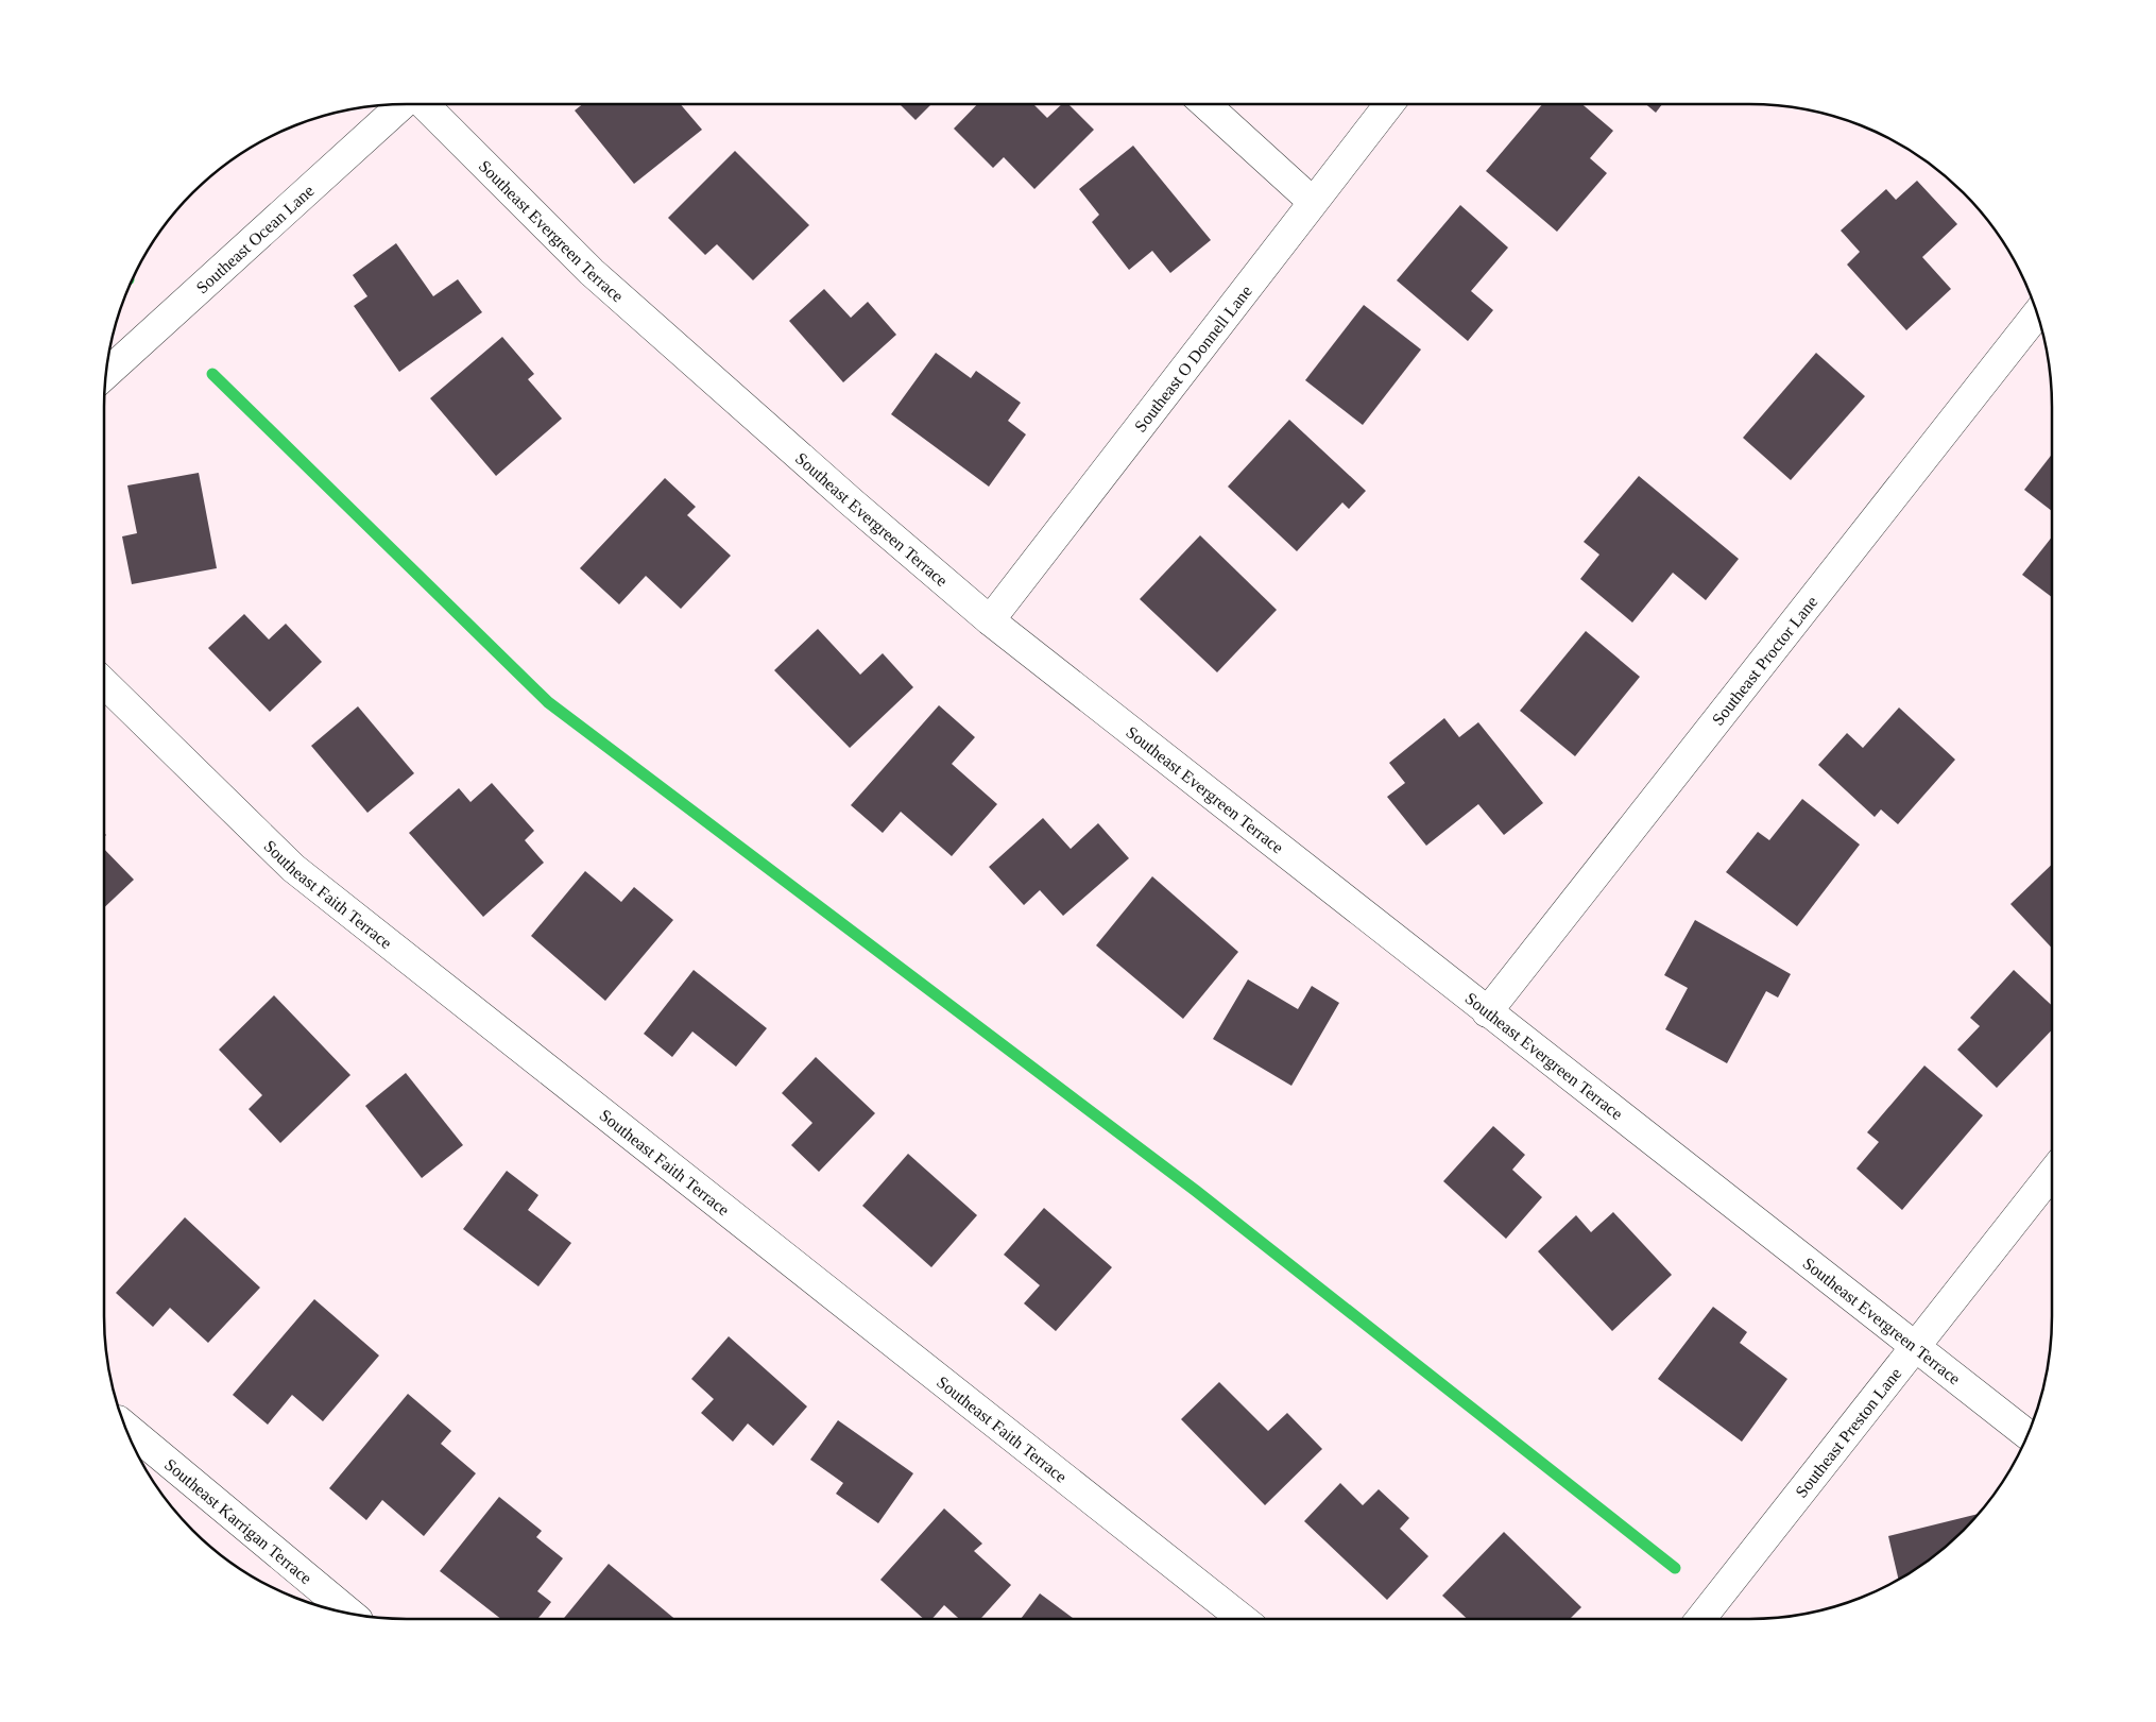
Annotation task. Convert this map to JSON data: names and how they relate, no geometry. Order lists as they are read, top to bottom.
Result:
{
  "streets": {
    "street": [
      "Southeast Evergreen Terrace",
      "Southeast Ocean Lane",
      "Southeast O Donnell Lane",
      "Southeast Proctor Lane",
      "Southeast Faith Terrace",
      "Southeast Preston Lane",
      "Southeast Karrigan Terrace"
    ]
  },
  "crossings": [
    ["Southeast Evergreen Terrace", "Southeast O Donnell Lane"],
    ["Southeast Evergreen Terrace", "Southeast Proctor Lane"],
    ["Southeast Evergreen Terrace", "Southeast Preston Lane"]
  ]
}
